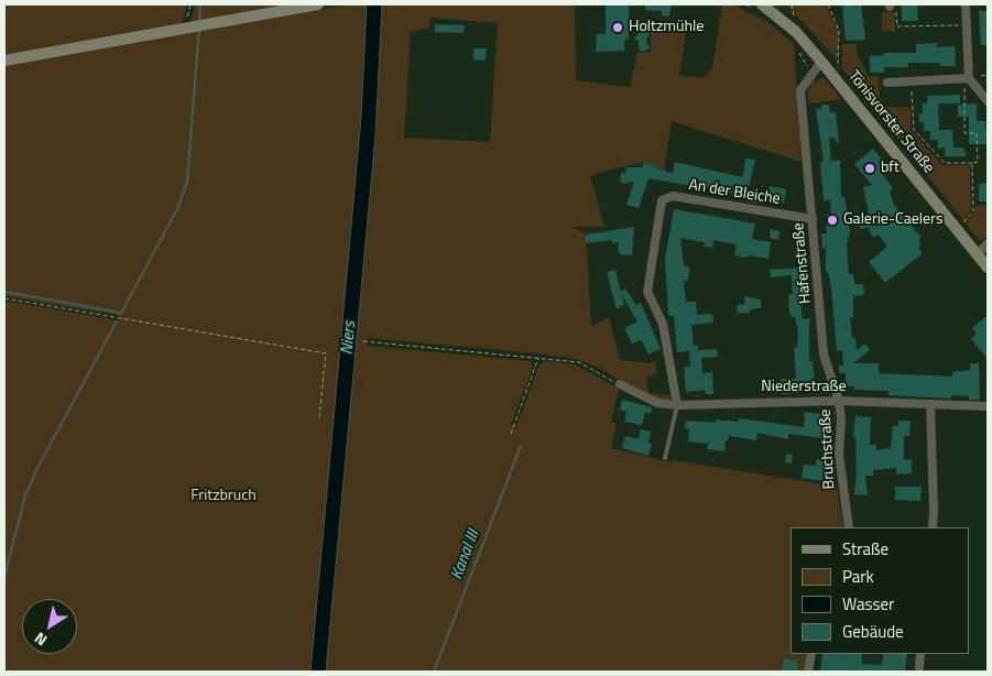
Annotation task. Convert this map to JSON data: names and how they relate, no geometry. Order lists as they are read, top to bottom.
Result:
{
  "streets": {
    "main road": ["Tönisvorster Straße"],
    "street": [
      "An der Bleiche",
      "Hafenstraße",
      "Niederstraße",
      "Bruchstraße"
    ]
  },
  "crossings": [
    ["Tönisvorster Straße", "Hafenstraße"],
    ["An der Bleiche", "Hafenstraße"],
    ["An der Bleiche", "Niederstraße"],
    ["Hafenstraße", "Niederstraße"],
    ["Hafenstraße", "Bruchstraße"],
    ["Niederstraße", "Bruchstraße"]
  ],
  "water": ["Niers", "Kanal III"],
  "parks": ["Fritzbruch"],
  "places": ["Holtzmühle", "bft", "Galerie-Caelers"],
  "legend": [
    "Straße",
    "Park",
    "Wasser",
    "Gebäude"
  ],
  "north": "bottom left"
}
